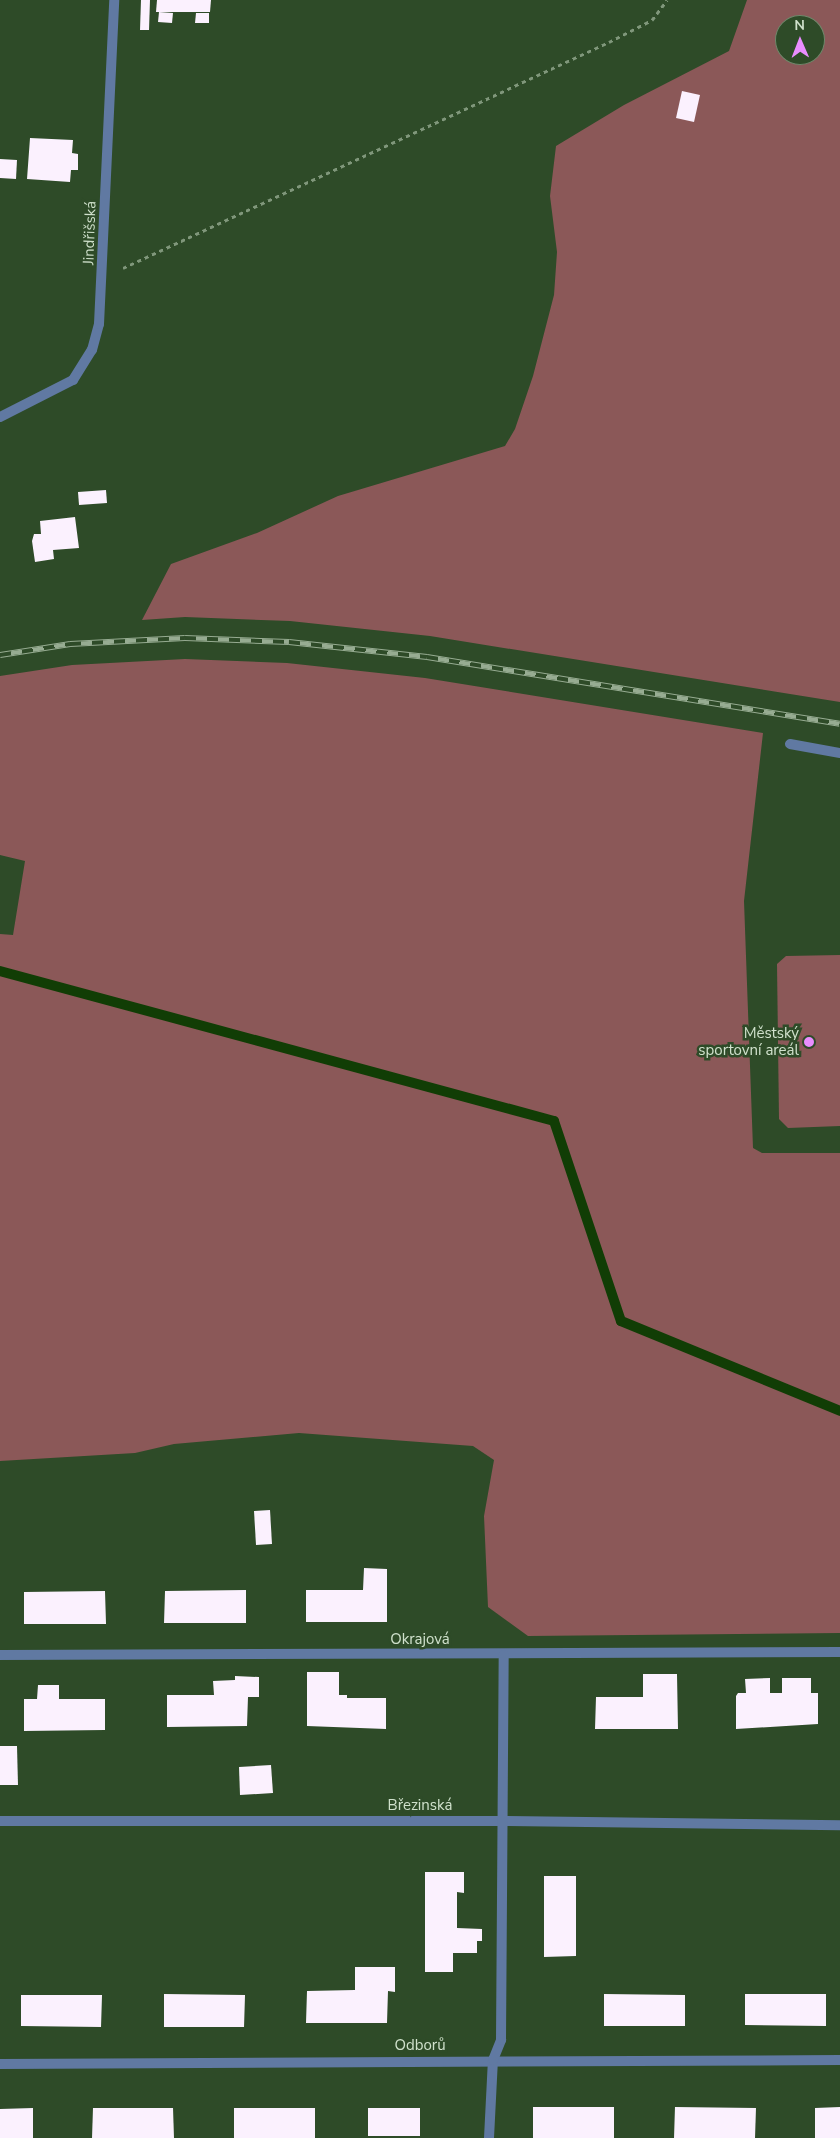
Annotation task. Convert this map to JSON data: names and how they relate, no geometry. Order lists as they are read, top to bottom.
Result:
{
  "streets": {
    "street": [
      "Jindřišská",
      "Okrajová",
      "Březinská",
      "Odborů"
    ]
  },
  "places": ["Městský sportovní areál"],
  "north": "top"
}
